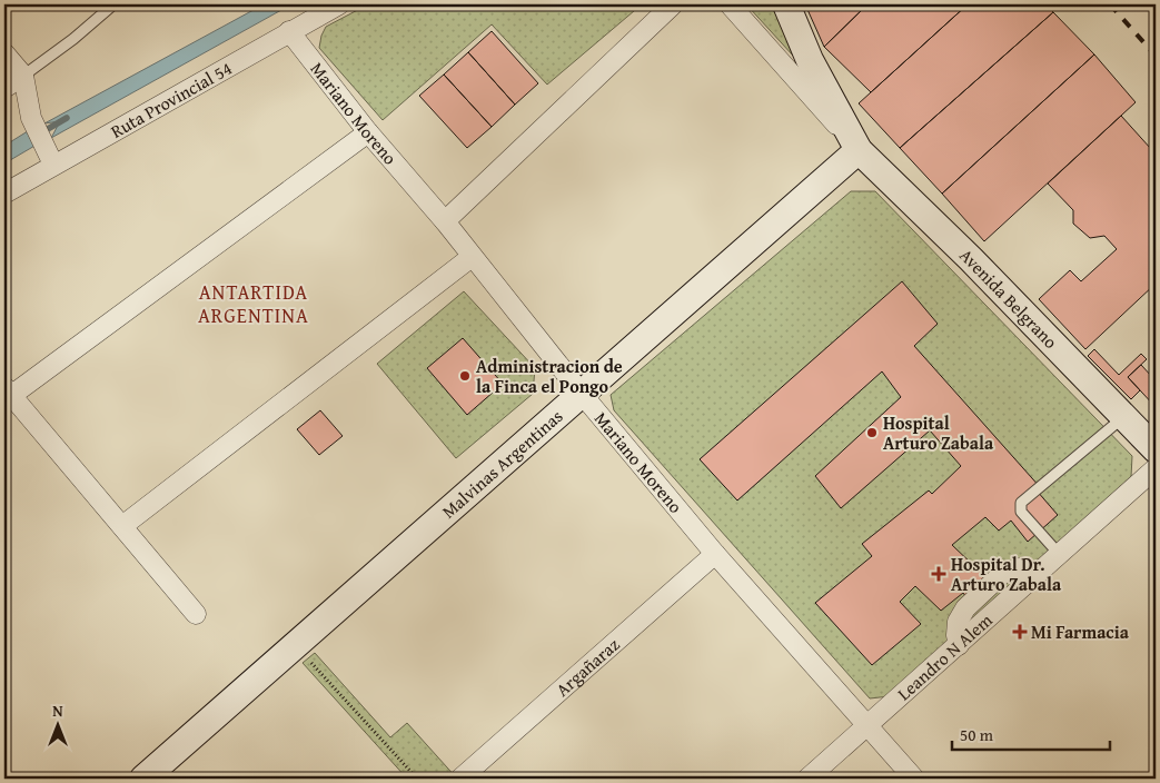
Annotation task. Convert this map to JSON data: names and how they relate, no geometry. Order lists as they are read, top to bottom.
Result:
{
  "streets": {
    "street": [
      "Ruta Provincial 54",
      "Mariano Moreno",
      "Avenida Belgrano",
      "Malvinas Argentinas",
      "Leandro N Alem",
      "Argañaraz"
    ]
  },
  "crossings": [
    ["Ruta Provincial 54", "Mariano Moreno"],
    ["Mariano Moreno", "Malvinas Argentinas"],
    ["Mariano Moreno", "Leandro N Alem"],
    ["Mariano Moreno", "Argañaraz"],
    ["Avenida Belgrano", "Malvinas Argentinas"]
  ],
  "districts": ["ANTARTIDA ARGENTINA"],
  "places": {
    "other": ["Administracion de la Finca el Pongo", "Hospital Arturo Zabala"],
    "health": ["Hospital Dr. Arturo Zabala", "Mi Farmacia"]
  },
  "scale_bar": "50 m",
  "north": "top"
}
